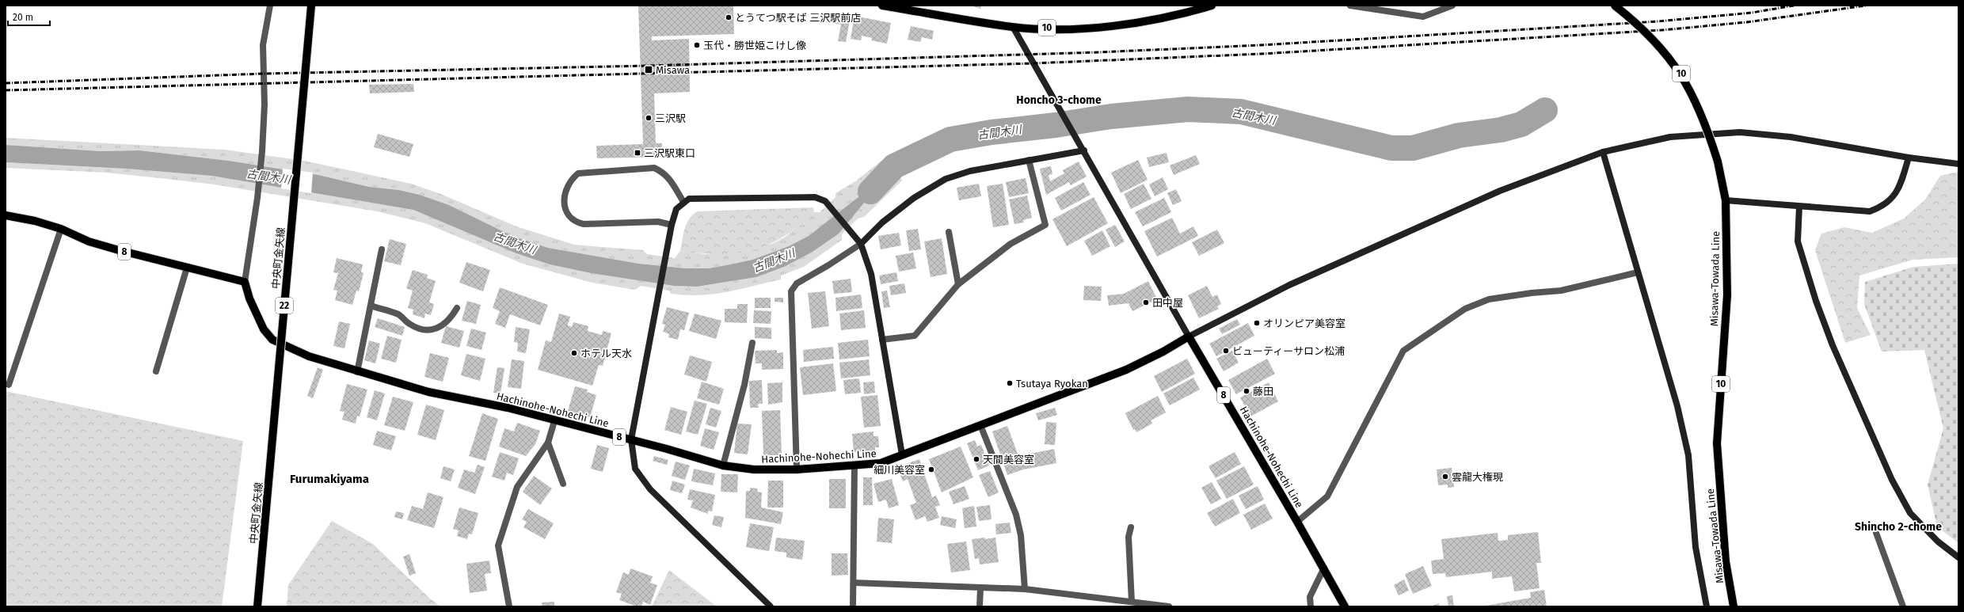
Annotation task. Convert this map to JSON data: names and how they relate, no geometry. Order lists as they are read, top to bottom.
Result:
{
  "streets": {
    "main road": [
      "10",
      "8",
      "中央町金矢線",
      "Misawa-Towada Line",
      "22",
      "Hachinohe-Nohechi Line"
    ]
  },
  "crossings": [
    ["8", "Hachinohe-Nohechi Line"]
  ],
  "districts": ["Honcho 3-chome", "Furumakiyama", "Shincho 2-chome"],
  "water": ["古間木川"],
  "places": {
    "other": [
      "とうてつ駅そば 三沢駅前店",
      "玉代・勝世姫こけし像",
      "三沢駅",
      "田中屋",
      "オリンピア美容室",
      "ビューティーサロン松浦",
      "ホテル天水",
      "Tsutaya Ryokan",
      "藤田",
      "天間美容室",
      "細川美容室",
      "雲龍大権現"
    ],
    "transit": ["Misawa", "三沢駅東口"]
  },
  "scale_bar": "20 m"
}
